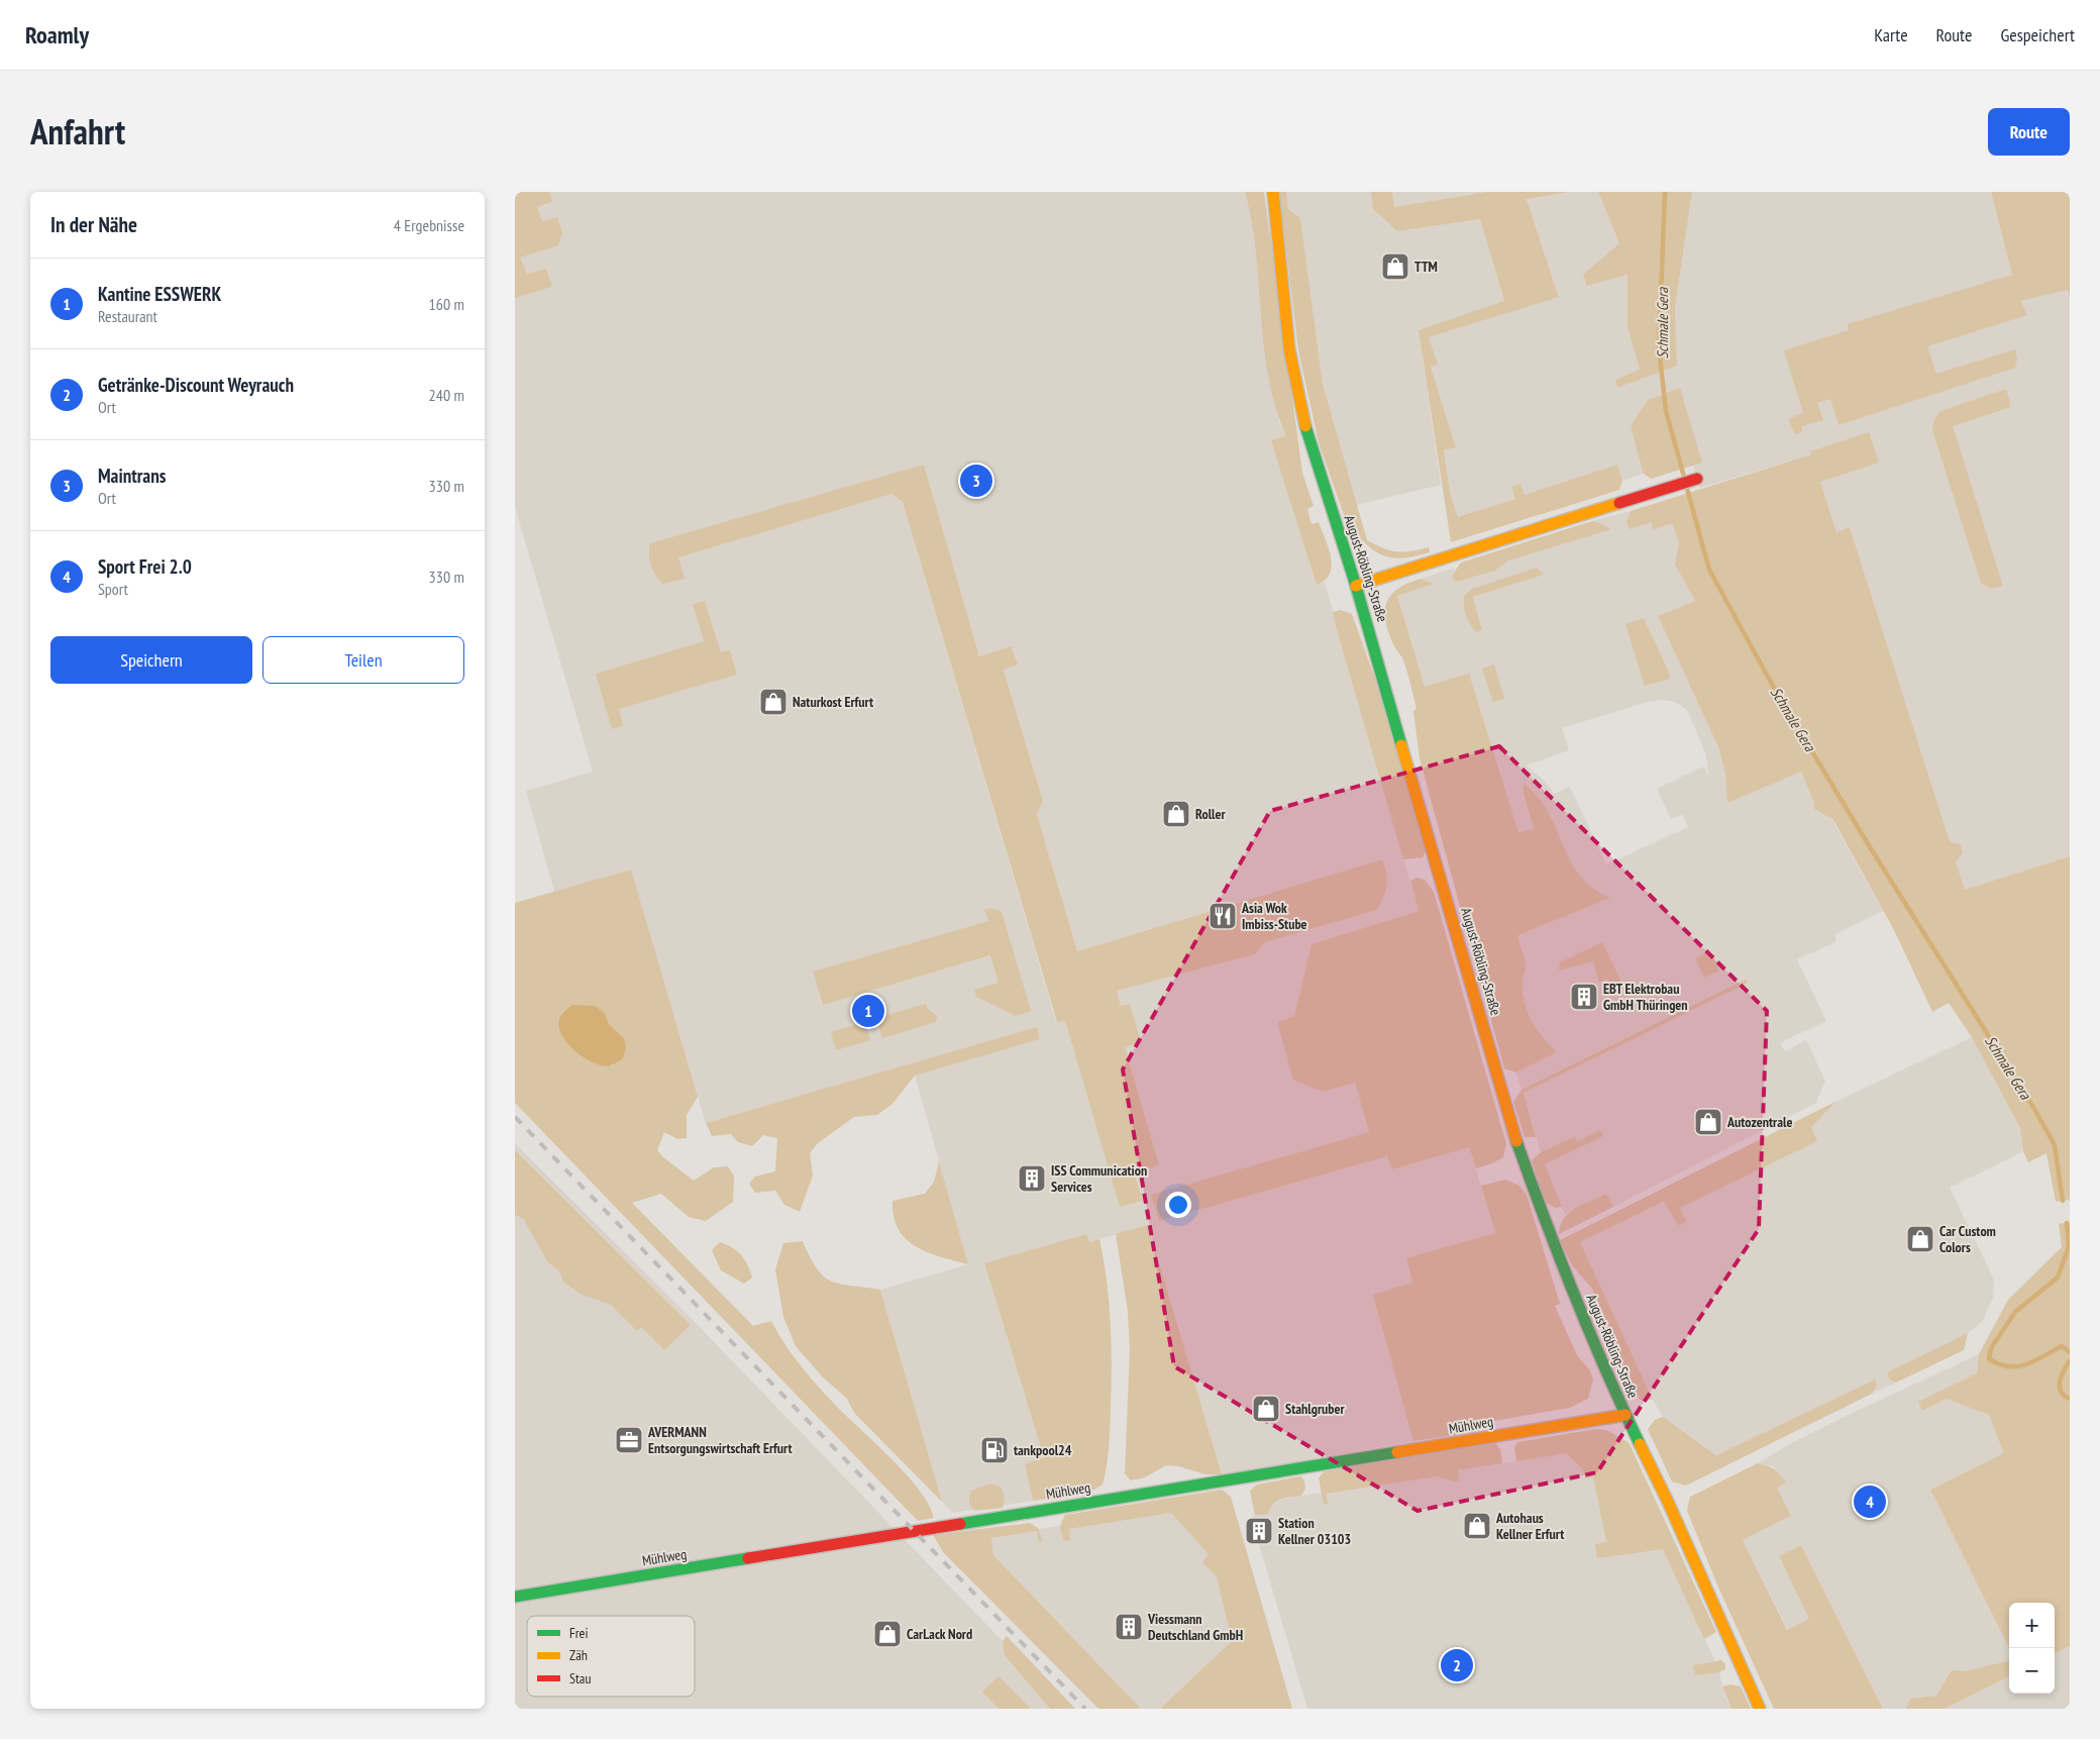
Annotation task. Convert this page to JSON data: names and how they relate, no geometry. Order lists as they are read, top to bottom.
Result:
{
  "streets": {
    "street": ["August-Röbling-Straße", "Mühlweg"]
  },
  "crossings": [
    ["August-Röbling-Straße", "Mühlweg"]
  ],
  "water": ["Schmale Gera"],
  "places": {
    "shop": [
      "TTM",
      "Naturkost Erfurt",
      "Roller",
      "Autozentrale",
      "Car Custom Colors",
      "Stahlgruber",
      "Autohaus Kellner Erfurt",
      "CarLack Nord"
    ],
    "restaurant": ["Asia Wok Imbiss-Stube"],
    "building": [
      "EBT Elektrobau GmbH Thüringen",
      "ISS Communication Services",
      "Station Kellner 03103",
      "Viessmann Deutschland GmbH"
    ],
    "office": ["AVERMANN Entsorgungswirtschaft Erfurt"],
    "fuel station": ["tankpool24"]
  },
  "legend": ["Frei", "Zäh", "Stau"],
  "page": {
    "header": "Roamly",
    "nav": ["Karte", "Route", "Gespeichert"],
    "title": "Anfahrt",
    "buttons": [
      "Route",
      ["Speichern", "Teilen"]
    ],
    "heading": ["In der Nähe", "4 Ergebnisse"],
    "list": [
      {
        "mark": "1",
        "name": "Kantine ESSWERK",
        "note": "Restaurant",
        "value": "160 m"
      },
      {
        "mark": "2",
        "name": "Getränke-Discount Weyrauch",
        "note": "Ort",
        "value": "240 m"
      },
      {
        "mark": "3",
        "name": "Maintrans",
        "note": "Ort",
        "value": "330 m"
      },
      {
        "mark": "4",
        "name": "Sport Frei 2.0",
        "note": "Sport",
        "value": "330 m"
      }
    ],
    "pins": [
      "3",
      "1",
      "4",
      "2"
    ],
    "map_buttons": ["+", "−"]
  }
}
